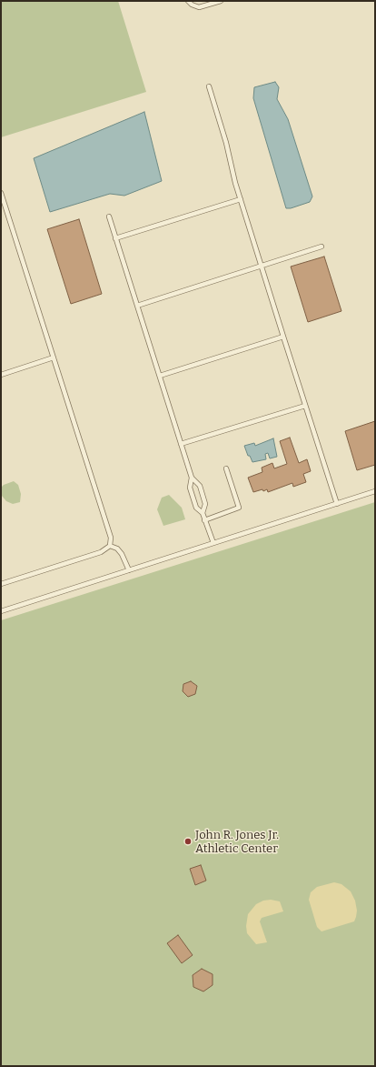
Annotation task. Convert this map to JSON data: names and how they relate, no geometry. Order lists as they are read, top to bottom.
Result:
{
  "places": ["John R. Jones Jr. Athletic Center"]
}
